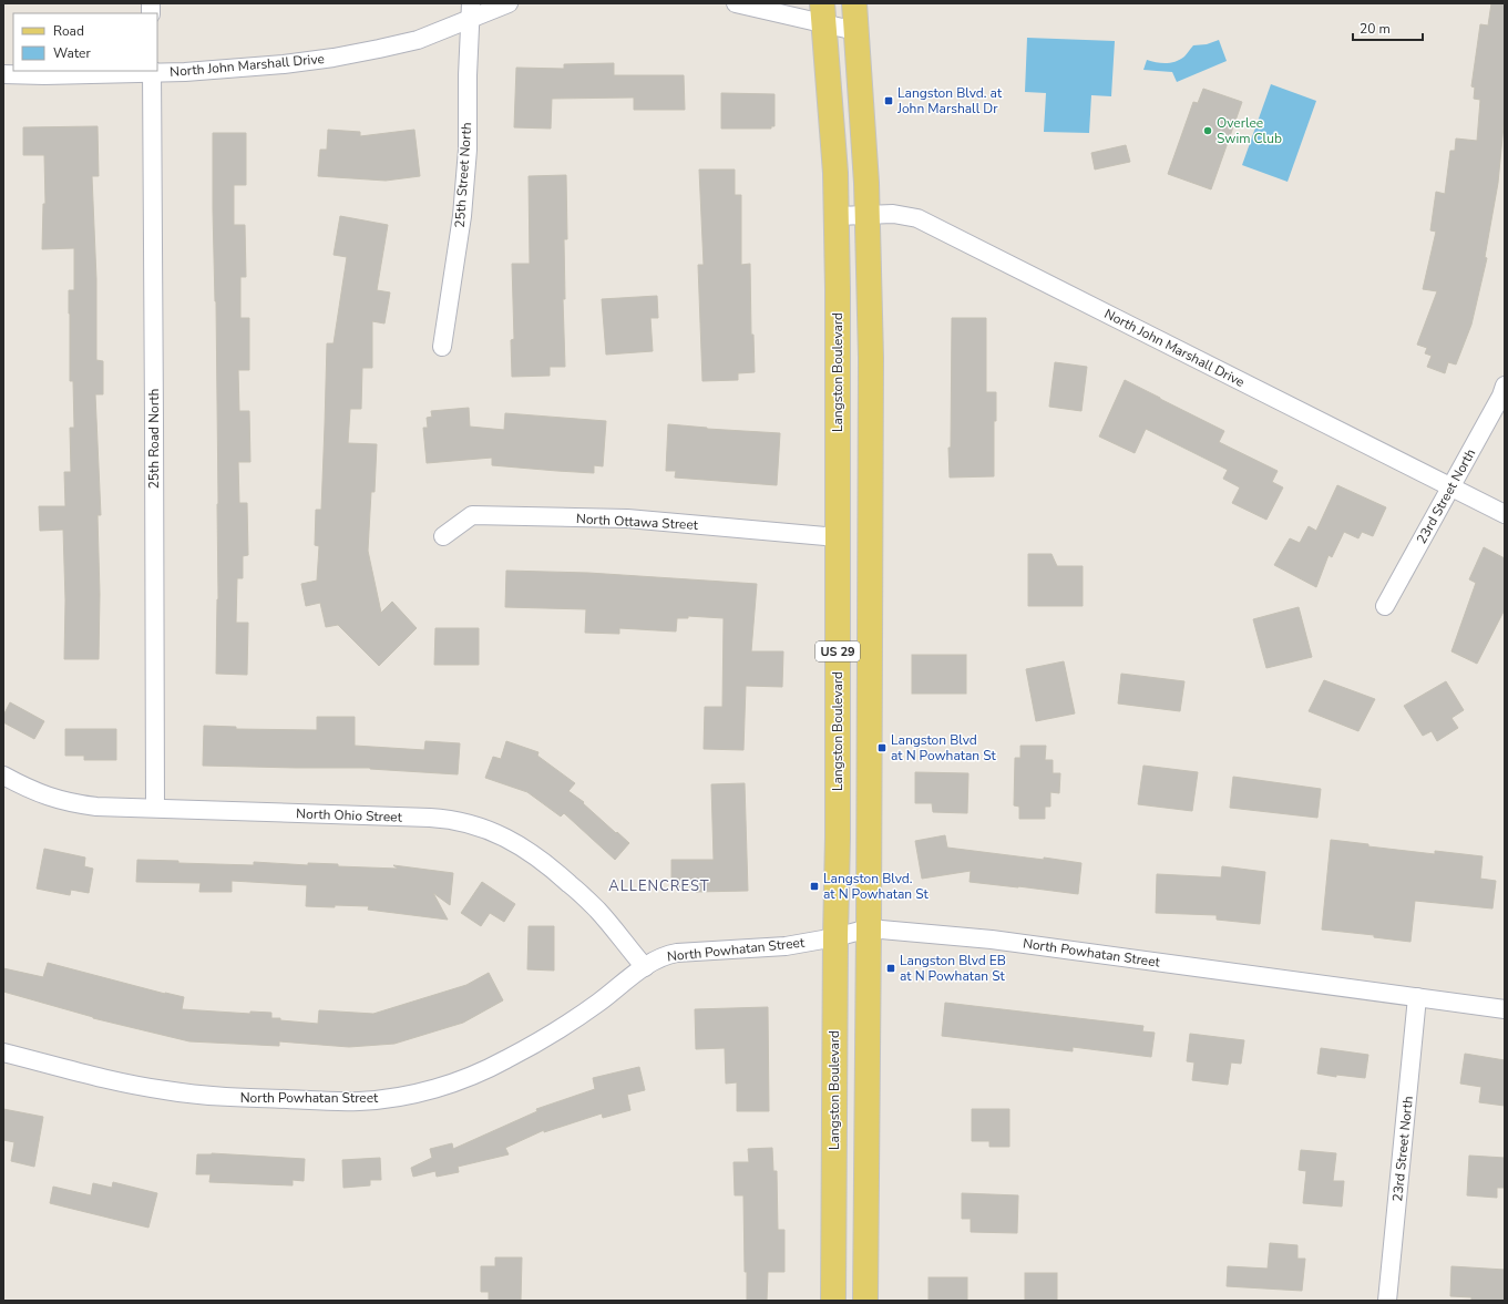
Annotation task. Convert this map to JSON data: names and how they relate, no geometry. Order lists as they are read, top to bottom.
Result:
{
  "streets": {
    "main road": ["Langston Boulevard", "US 29"],
    "street": [
      "North John Marshall Drive",
      "25th Street North",
      "25th Road North",
      "23rd Street North",
      "North Ottawa Street",
      "North Ohio Street",
      "North Powhatan Street"
    ]
  },
  "crossings": [
    ["North John Marshall Drive", "25th Street North"],
    ["North John Marshall Drive", "Langston Boulevard"],
    ["North John Marshall Drive", "25th Road North"],
    ["North John Marshall Drive", "23rd Street North"],
    ["North John Marshall Drive", "US 29"],
    ["Langston Boulevard", "North Ottawa Street"],
    ["Langston Boulevard", "North Powhatan Street"],
    ["25th Road North", "North Ohio Street"],
    ["23rd Street North", "North Powhatan Street"],
    ["US 29", "North Powhatan Street"],
    ["North Ohio Street", "North Powhatan Street"]
  ],
  "districts": ["ALLENCREST"],
  "places": {
    "transit": [
      "Langston Blvd. at John Marshall Dr",
      "Langston Blvd at N Powhatan St",
      "Langston Blvd. at N Powhatan St",
      "Langston Blvd EB at N Powhatan St"
    ],
    "other": ["Overlee Swim Club"]
  },
  "legend": ["Road", "Water"],
  "scale_bar": "20 m"
}
